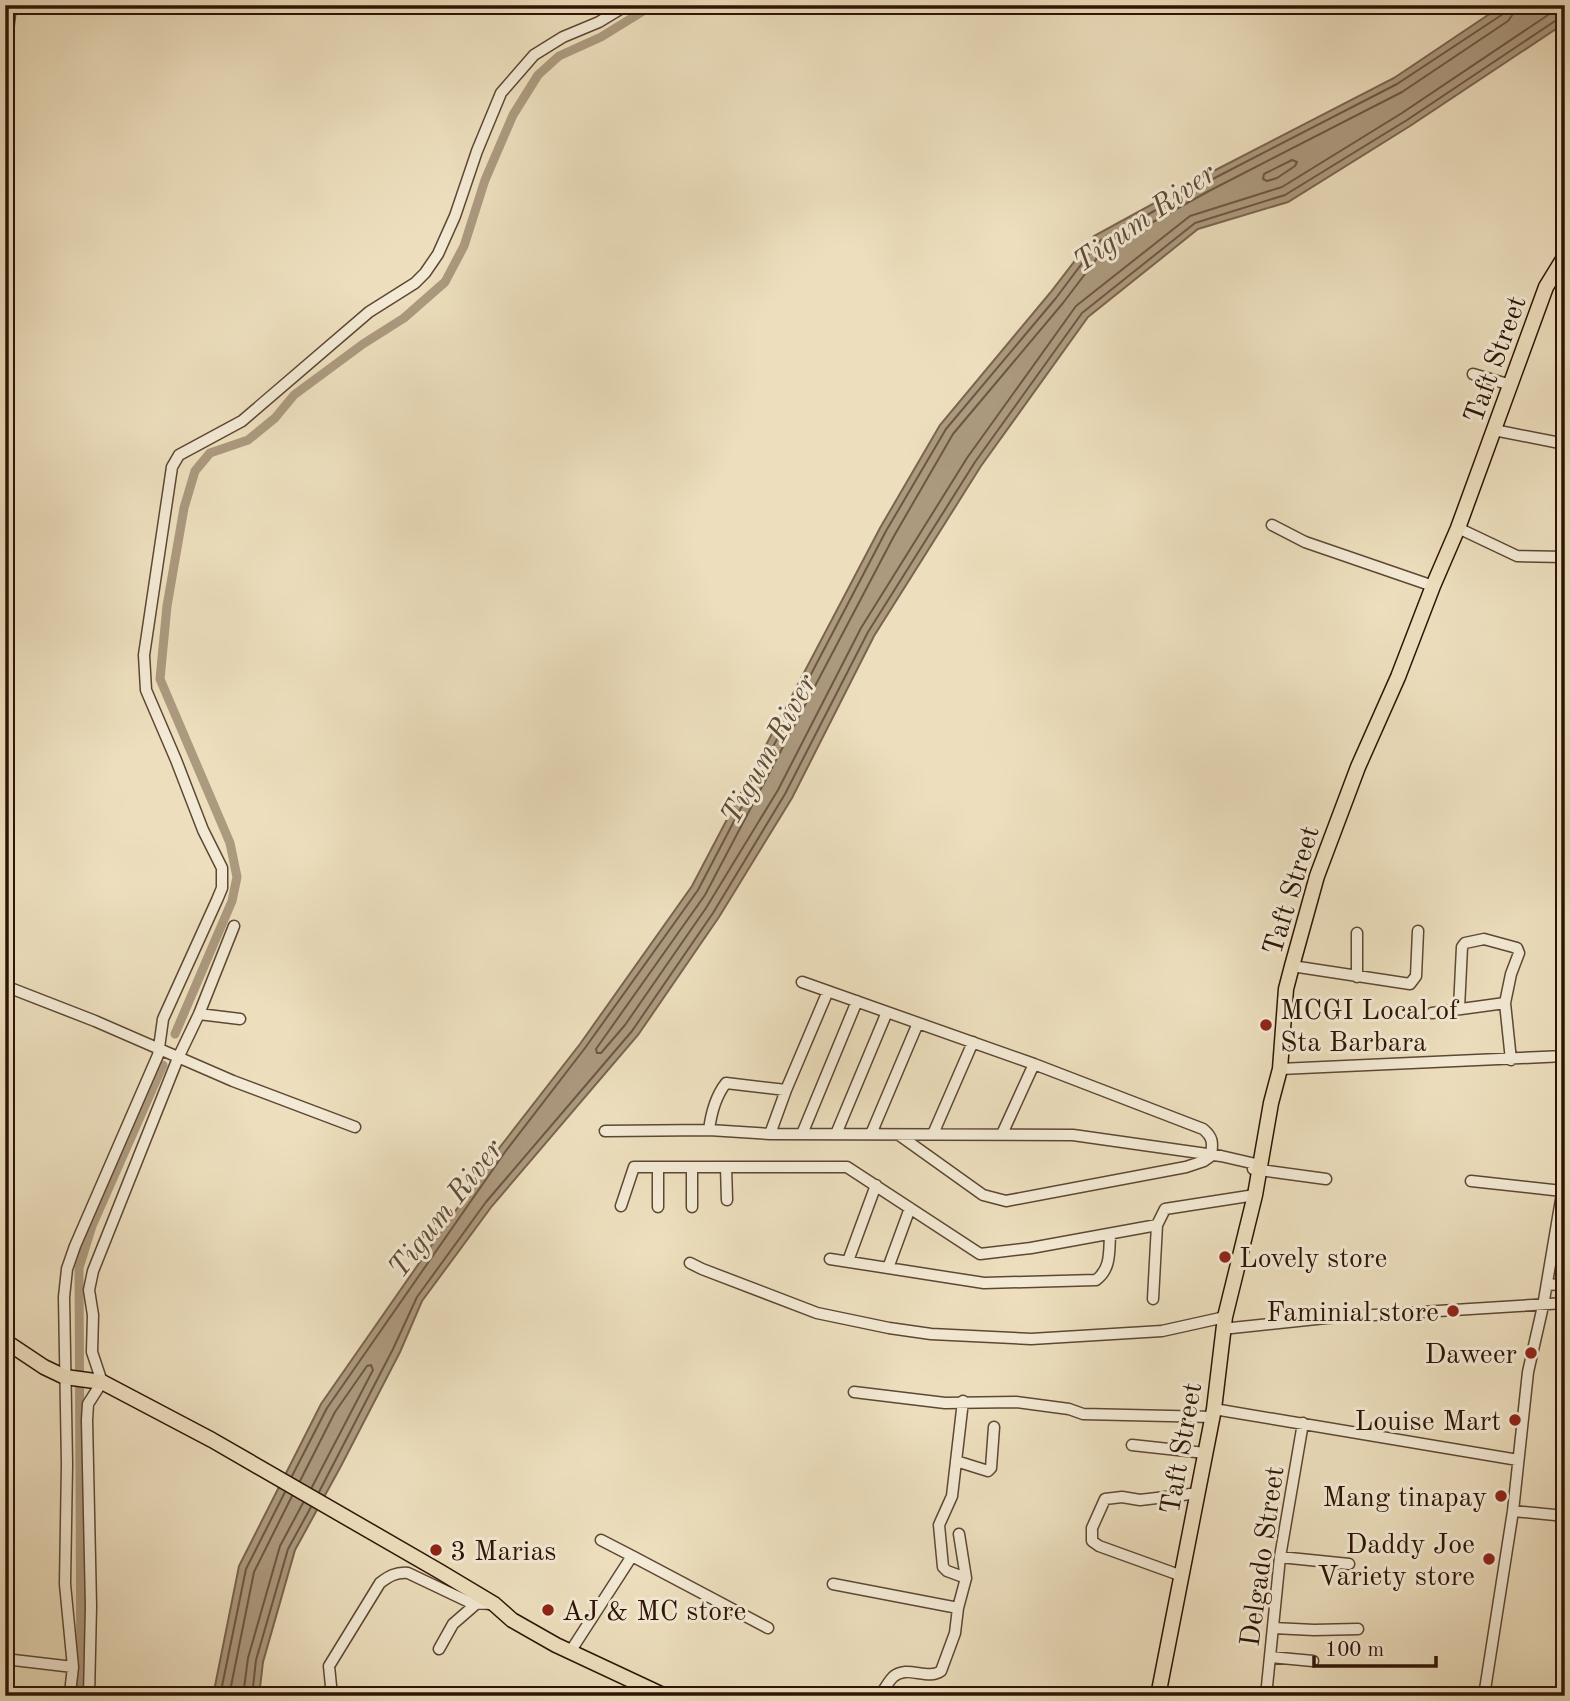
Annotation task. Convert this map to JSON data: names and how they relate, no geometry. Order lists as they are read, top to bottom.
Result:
{
  "streets": {
    "main road": ["Taft Street"],
    "street": ["Delgado Street"]
  },
  "water": ["Tigum River"],
  "places": [
    "MCGI Local of Sta Barbara",
    "Lovely store",
    "Faminial store",
    "Daweer",
    "Louise Mart",
    "Mang tinapay",
    "3 Marias",
    "Daddy Joe Variety store",
    "AJ & MC store"
  ],
  "scale_bar": "100 m"
}
